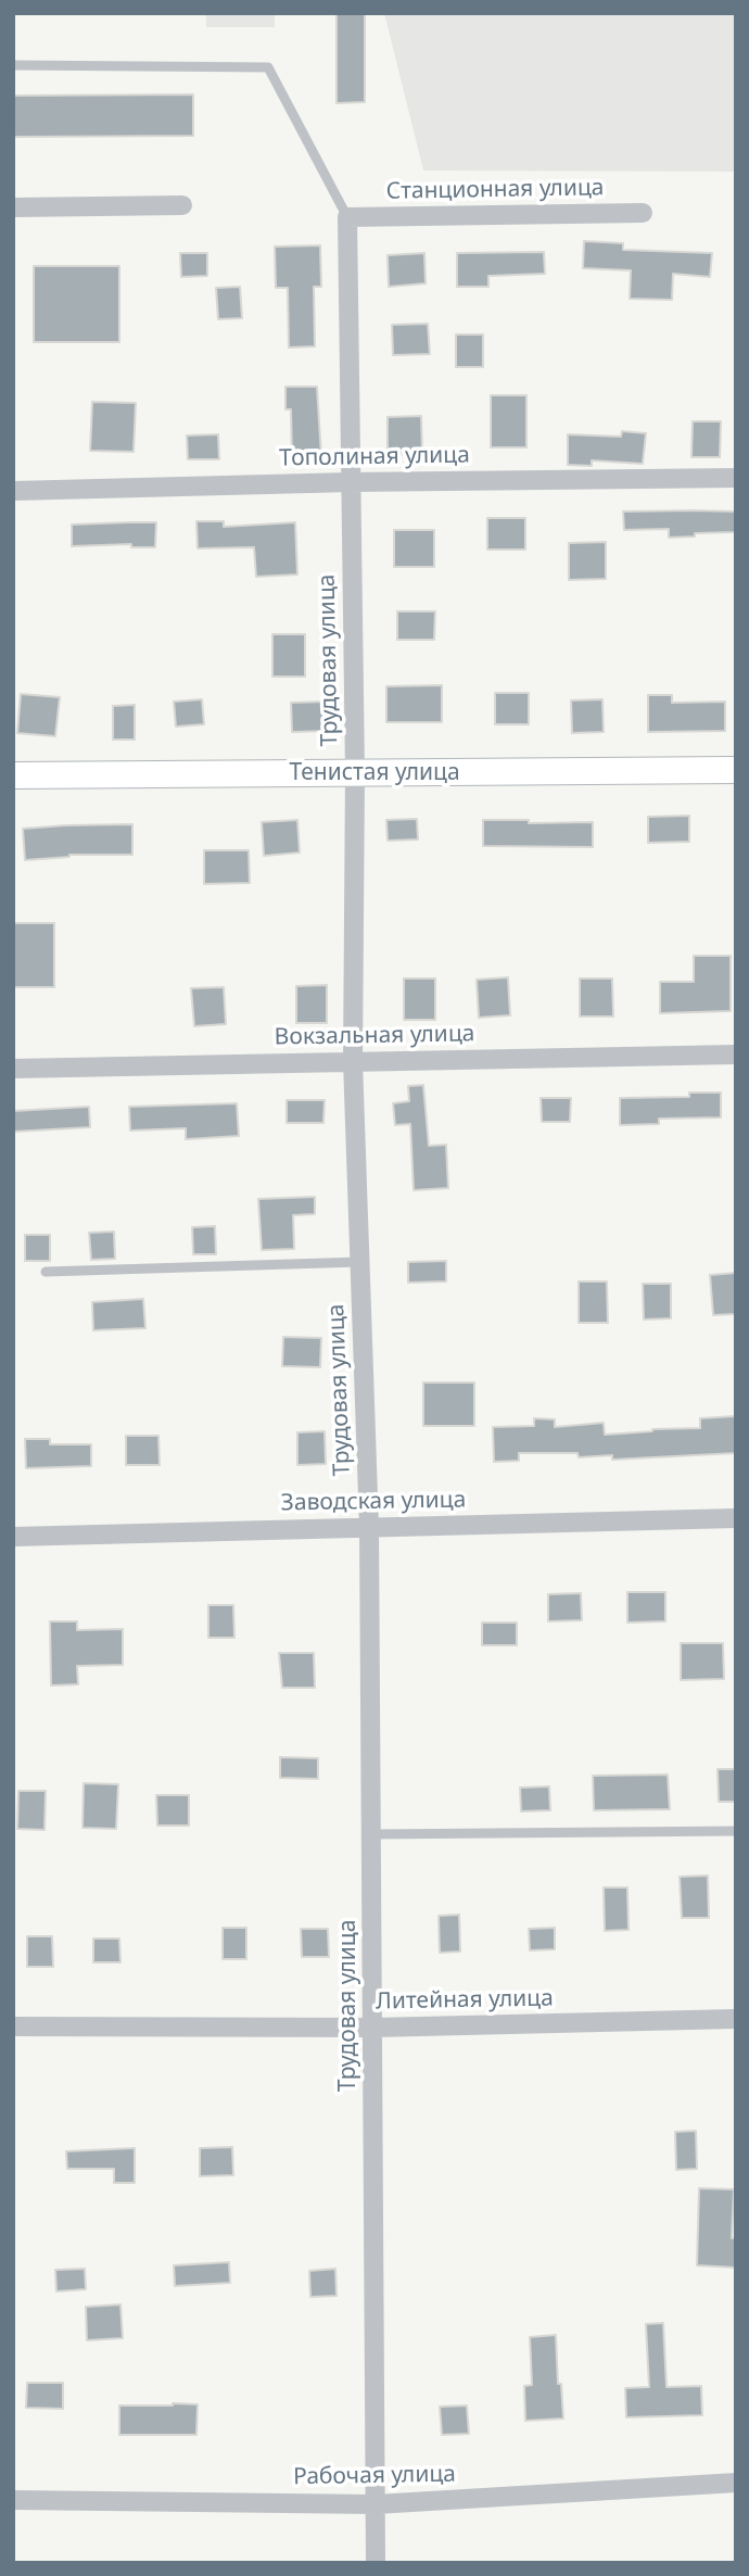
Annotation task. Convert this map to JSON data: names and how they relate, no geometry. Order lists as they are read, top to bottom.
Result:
{
  "streets": {
    "street": [
      "Станционная улица",
      "Тополиная улица",
      "Трудовая улица",
      "Тенистая улица",
      "Вокзальная улица",
      "Заводская улица",
      "Литейная улица",
      "Рабочая улица"
    ]
  },
  "crossings": [
    ["Станционная улица", "Трудовая улица"],
    ["Тополиная улица", "Трудовая улица"],
    ["Трудовая улица", "Тенистая улица"],
    ["Трудовая улица", "Вокзальная улица"],
    ["Трудовая улица", "Заводская улица"],
    ["Трудовая улица", "Литейная улица"],
    ["Трудовая улица", "Рабочая улица"]
  ]
}
